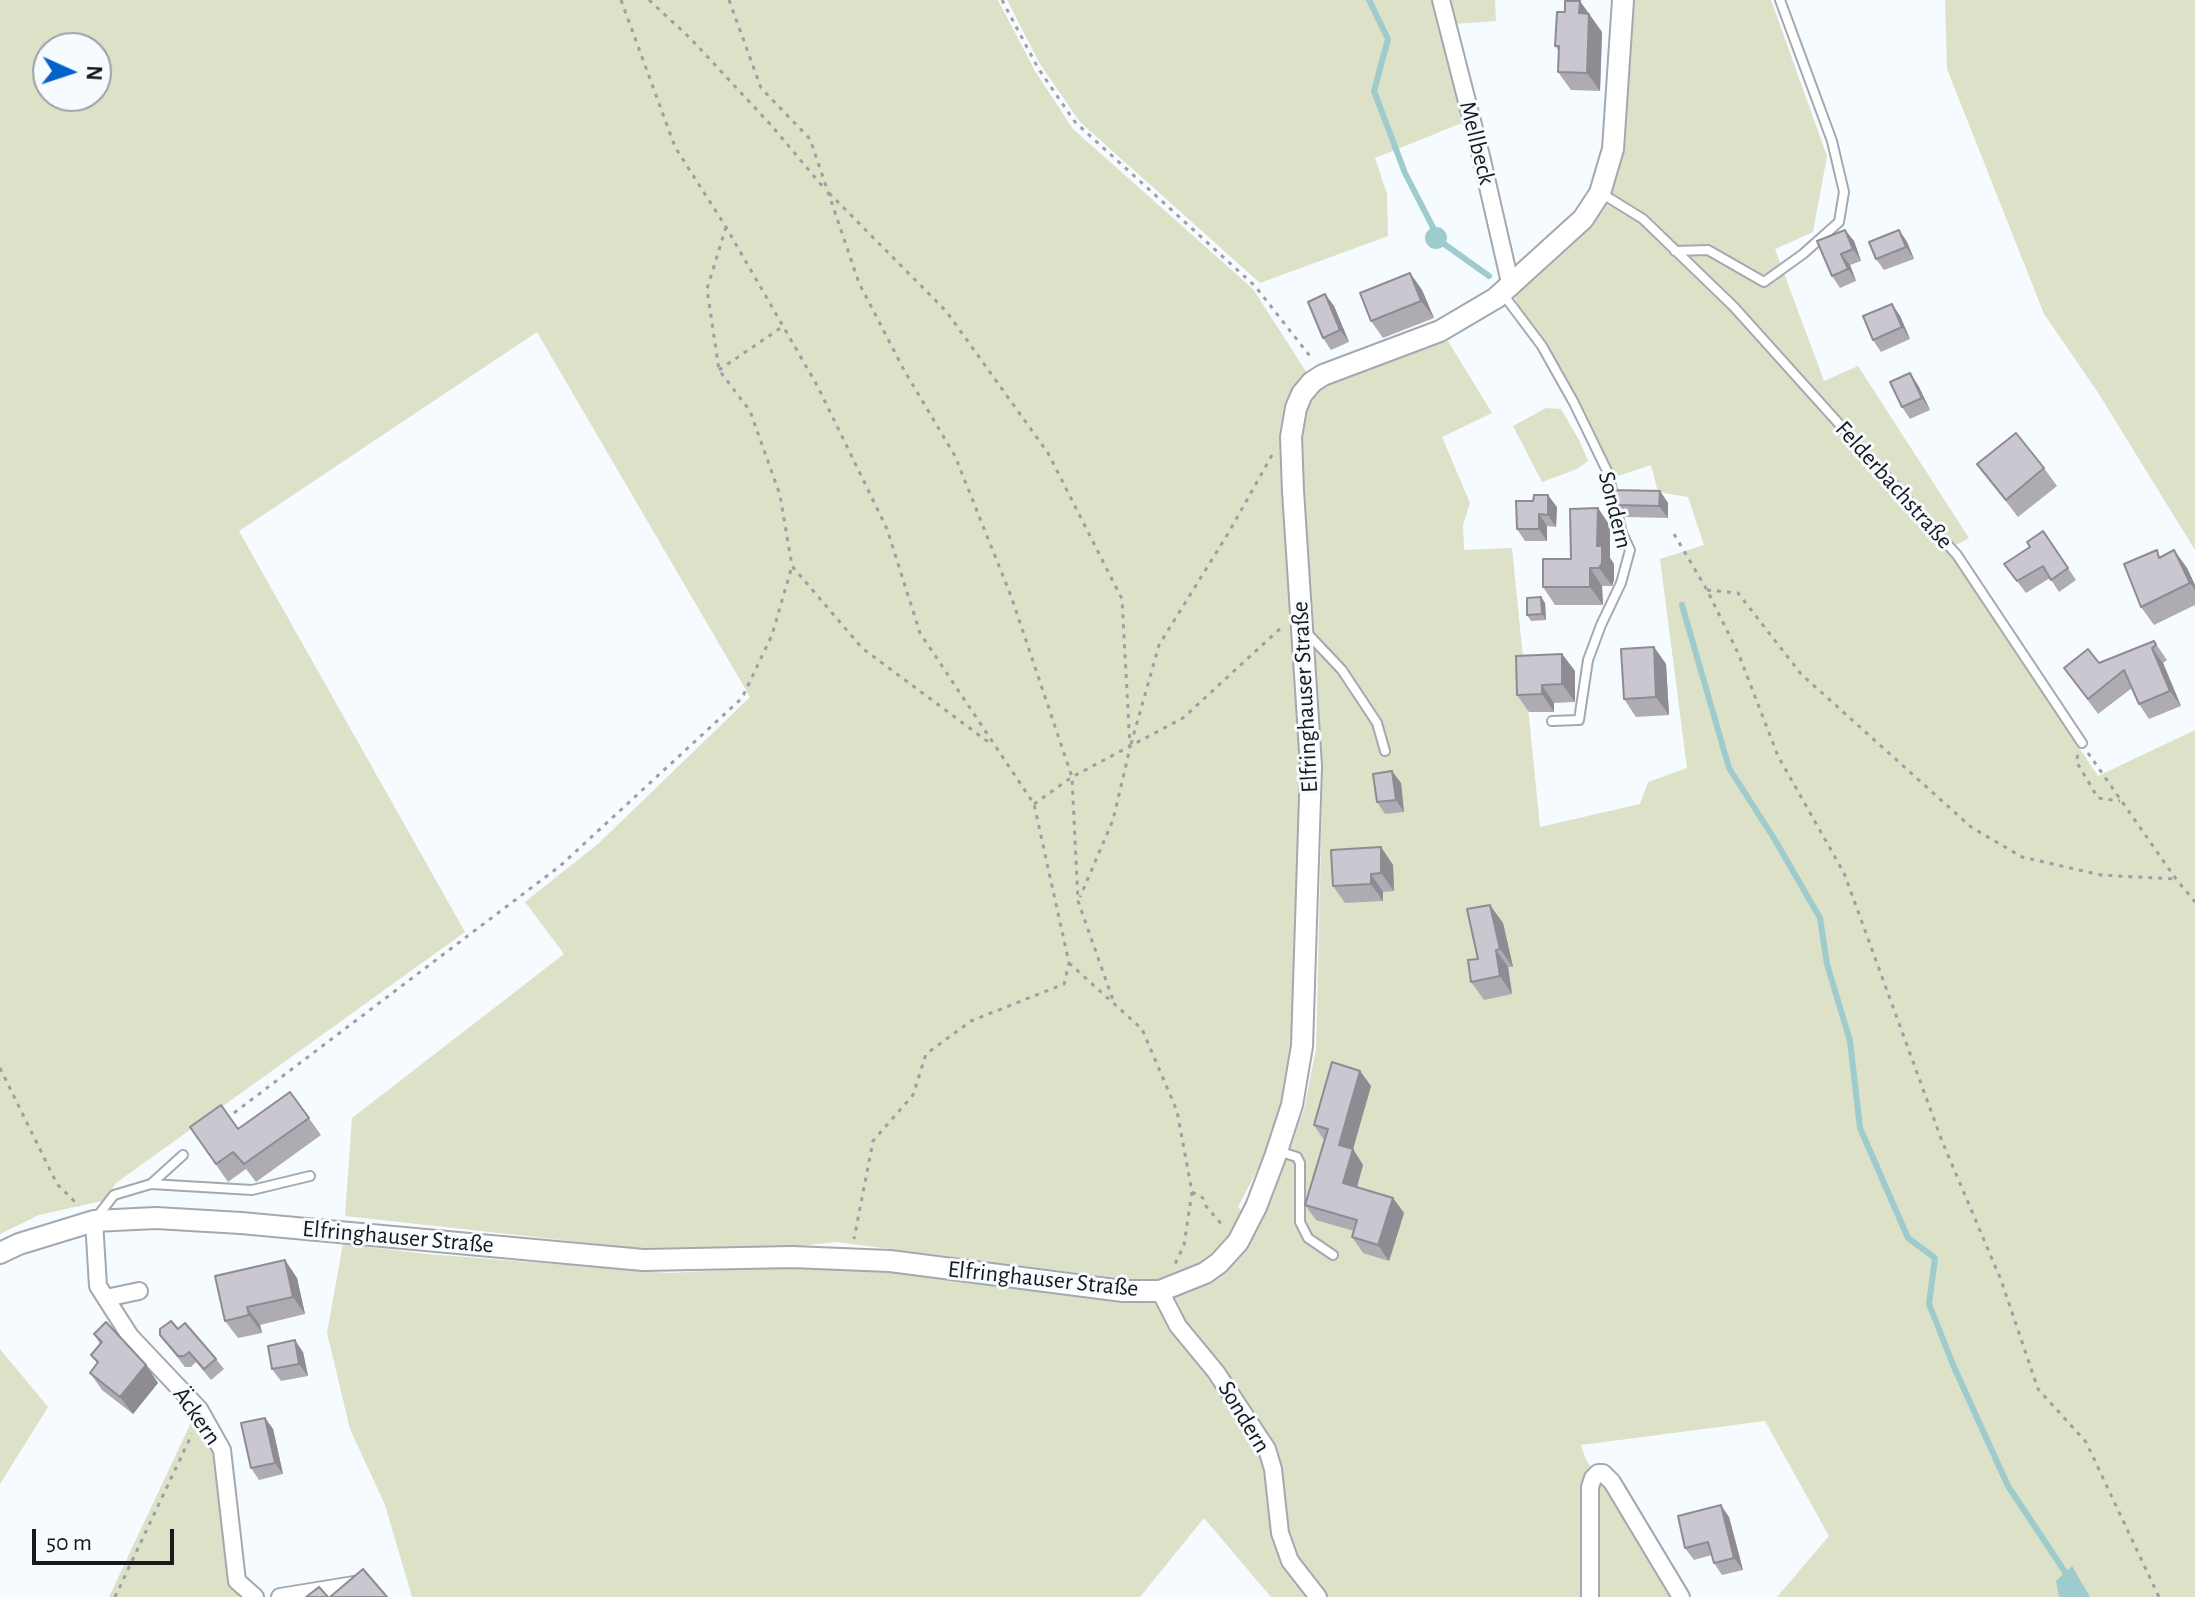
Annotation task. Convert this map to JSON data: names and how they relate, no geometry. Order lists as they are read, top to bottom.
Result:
{
  "streets": {
    "street": [
      "Mellbeck",
      "Sondern",
      "Elfringhauser Straße",
      "Äckern"
    ],
    "lane": ["Felderbachstraße"]
  },
  "crossings": [
    ["Mellbeck", "Sondern"],
    ["Mellbeck", "Elfringhauser Straße"],
    ["Sondern", "Elfringhauser Straße"],
    ["Elfringhauser Straße", "Äckern"]
  ],
  "scale_bar": "50 m",
  "north": "right"
}
